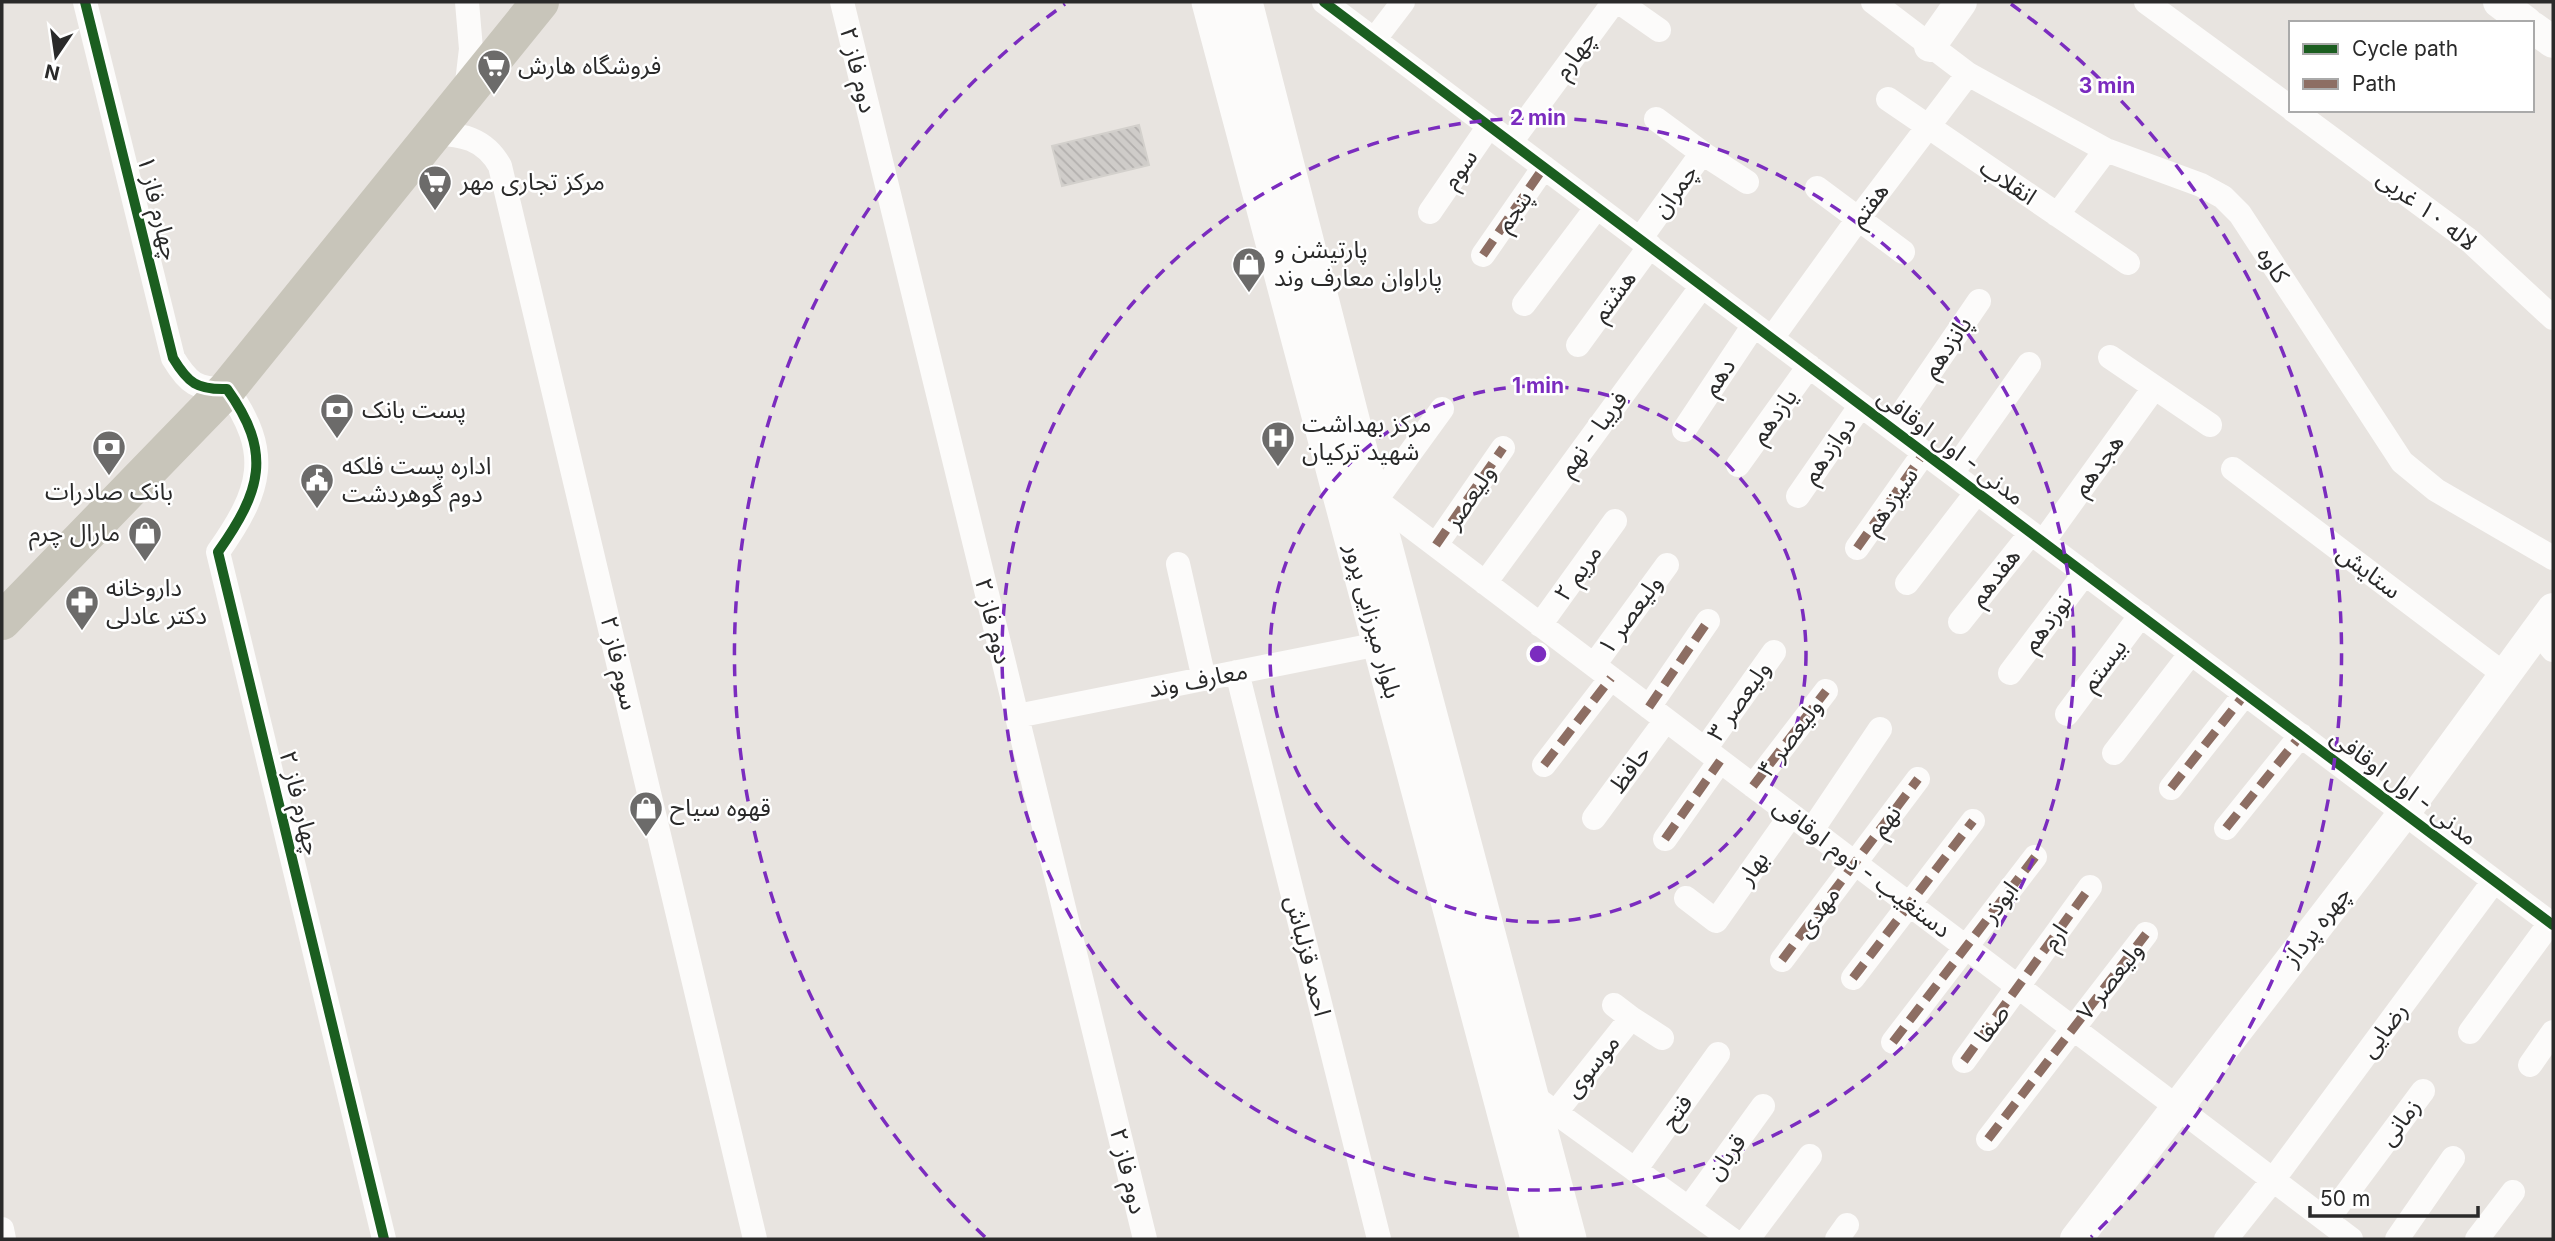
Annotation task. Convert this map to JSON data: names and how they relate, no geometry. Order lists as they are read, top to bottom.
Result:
{
  "streets": {
    "main road": ["بلوار میرزایی پرور"],
    "street": [
      "چهارم",
      "دوم فاز ۲",
      "سوم",
      "انقلاب",
      "چمران",
      "هفتم",
      "چهارم فاز ۱",
      "لاله ۱۰ غربی",
      "پنجم",
      "کاوه",
      "هشتم",
      "پانزدهم",
      "دهم",
      "یازدهم",
      "فریبا - نهم",
      "مدنی - اول اوقافی",
      "دوازدهم",
      "هجدهم",
      "ولیعصر",
      "سیزدهم",
      "ستایش",
      "مریم ۲",
      "هفدهم",
      "ولیعصر ۱",
      "نوزدهم",
      "سوم فاز ۲",
      "بیستم",
      "معارف وند",
      "ولیعصر ۳",
      "ولیعصر ۴",
      "حافظ",
      "چهارم فاز ۲",
      "نهم",
      "بهار",
      "دستغیب - دوم اوقافی",
      "ابوذر",
      "مهدی",
      "چهره پرداز",
      "ارم",
      "احمد قزلباش",
      "ولیعصر ۷",
      "صفا",
      "رضایی",
      "موسوی",
      "فتح",
      "زمانی",
      "قربان"
    ]
  },
  "crossings": [
    ["چهارم", "مدنی - اول اوقافی"],
    ["دوم فاز ۲", "معارف وند"],
    ["سوم", "مدنی - اول اوقافی"],
    ["انقلاب", "هفتم"],
    ["چمران", "هشتم"],
    ["چمران", "مدنی - اول اوقافی"],
    ["هفتم", "کاوه"],
    ["هفتم", "دهم"],
    ["هفتم", "مدنی - اول اوقافی"],
    ["چهارم فاز ۱", "چهارم فاز ۲"],
    ["پنجم", "مدنی - اول اوقافی"],
    ["هشتم", "مدنی - اول اوقافی"],
    ["پانزدهم", "مدنی - اول اوقافی"],
    ["دهم", "مدنی - اول اوقافی"],
    ["یازدهم", "مدنی - اول اوقافی"],
    ["فریبا - نهم", "مدنی - اول اوقافی"],
    ["فریبا - نهم", "دستغیب - دوم اوقافی"],
    ["مدنی - اول اوقافی", "دوازدهم"],
    ["مدنی - اول اوقافی", "هجدهم"],
    ["مدنی - اول اوقافی", "سیزدهم"],
    ["مدنی - اول اوقافی", "هفدهم"],
    ["مدنی - اول اوقافی", "نوزدهم"],
    ["مدنی - اول اوقافی", "بیستم"],
    ["مدنی - اول اوقافی", "چهره پرداز"],
    ["مدنی - اول اوقافی", "رضایی"],
    ["هجدهم", "هفدهم"],
    ["ولیعصر", "دستغیب - دوم اوقافی"],
    ["ستایش", "چهره پرداز"],
    ["مریم ۲", "دستغیب - دوم اوقافی"],
    ["ولیعصر ۱", "دستغیب - دوم اوقافی"],
    ["بلوار میرزایی پرور", "معارف وند"],
    ["بلوار میرزایی پرور", "دستغیب - دوم اوقافی"],
    ["بلوار میرزایی پرور", "موسوی"],
    ["معارف وند", "احمد قزلباش"],
    ["ولیعصر ۳", "دستغیب - دوم اوقافی"],
    ["ولیعصر ۴", "دستغیب - دوم اوقافی"],
    ["حافظ", "دستغیب - دوم اوقافی"],
    ["نهم", "دستغیب - دوم اوقافی"],
    ["نهم", "مهدی"],
    ["بهار", "دستغیب - دوم اوقافی"],
    ["دستغیب - دوم اوقافی", "ابوذر"],
    ["دستغیب - دوم اوقافی", "مهدی"],
    ["دستغیب - دوم اوقافی", "چهره پرداز"],
    ["دستغیب - دوم اوقافی", "ارم"],
    ["دستغیب - دوم اوقافی", "ولیعصر ۷"],
    ["دستغیب - دوم اوقافی", "صفا"],
    ["دستغیب - دوم اوقافی", "رضایی"],
    ["دستغیب - دوم اوقافی", "زمانی"],
    ["ارم", "صفا"]
  ],
  "places": {
    "supermarket": ["فروشگاه هارش", "مرکز تجاری مهر"],
    "shop": ["پارتیشن و پاراوان معارف وند", "مارال چرم", "قهوه سیاح"],
    "bank": ["پست بانک", "بانک صادرات"],
    "hospital": ["مرکز بهداشت شهید ترکیان"],
    "public building": ["اداره پست فلکه دوم گوهردشت"],
    "pharmacy": ["داروخانه دکتر عادلی"]
  },
  "legend": ["Cycle path", "Path"],
  "scale_bar": "50 m",
  "north": "bottom",
  "rings": ["3 min", "2 min", "1 min"]
}
